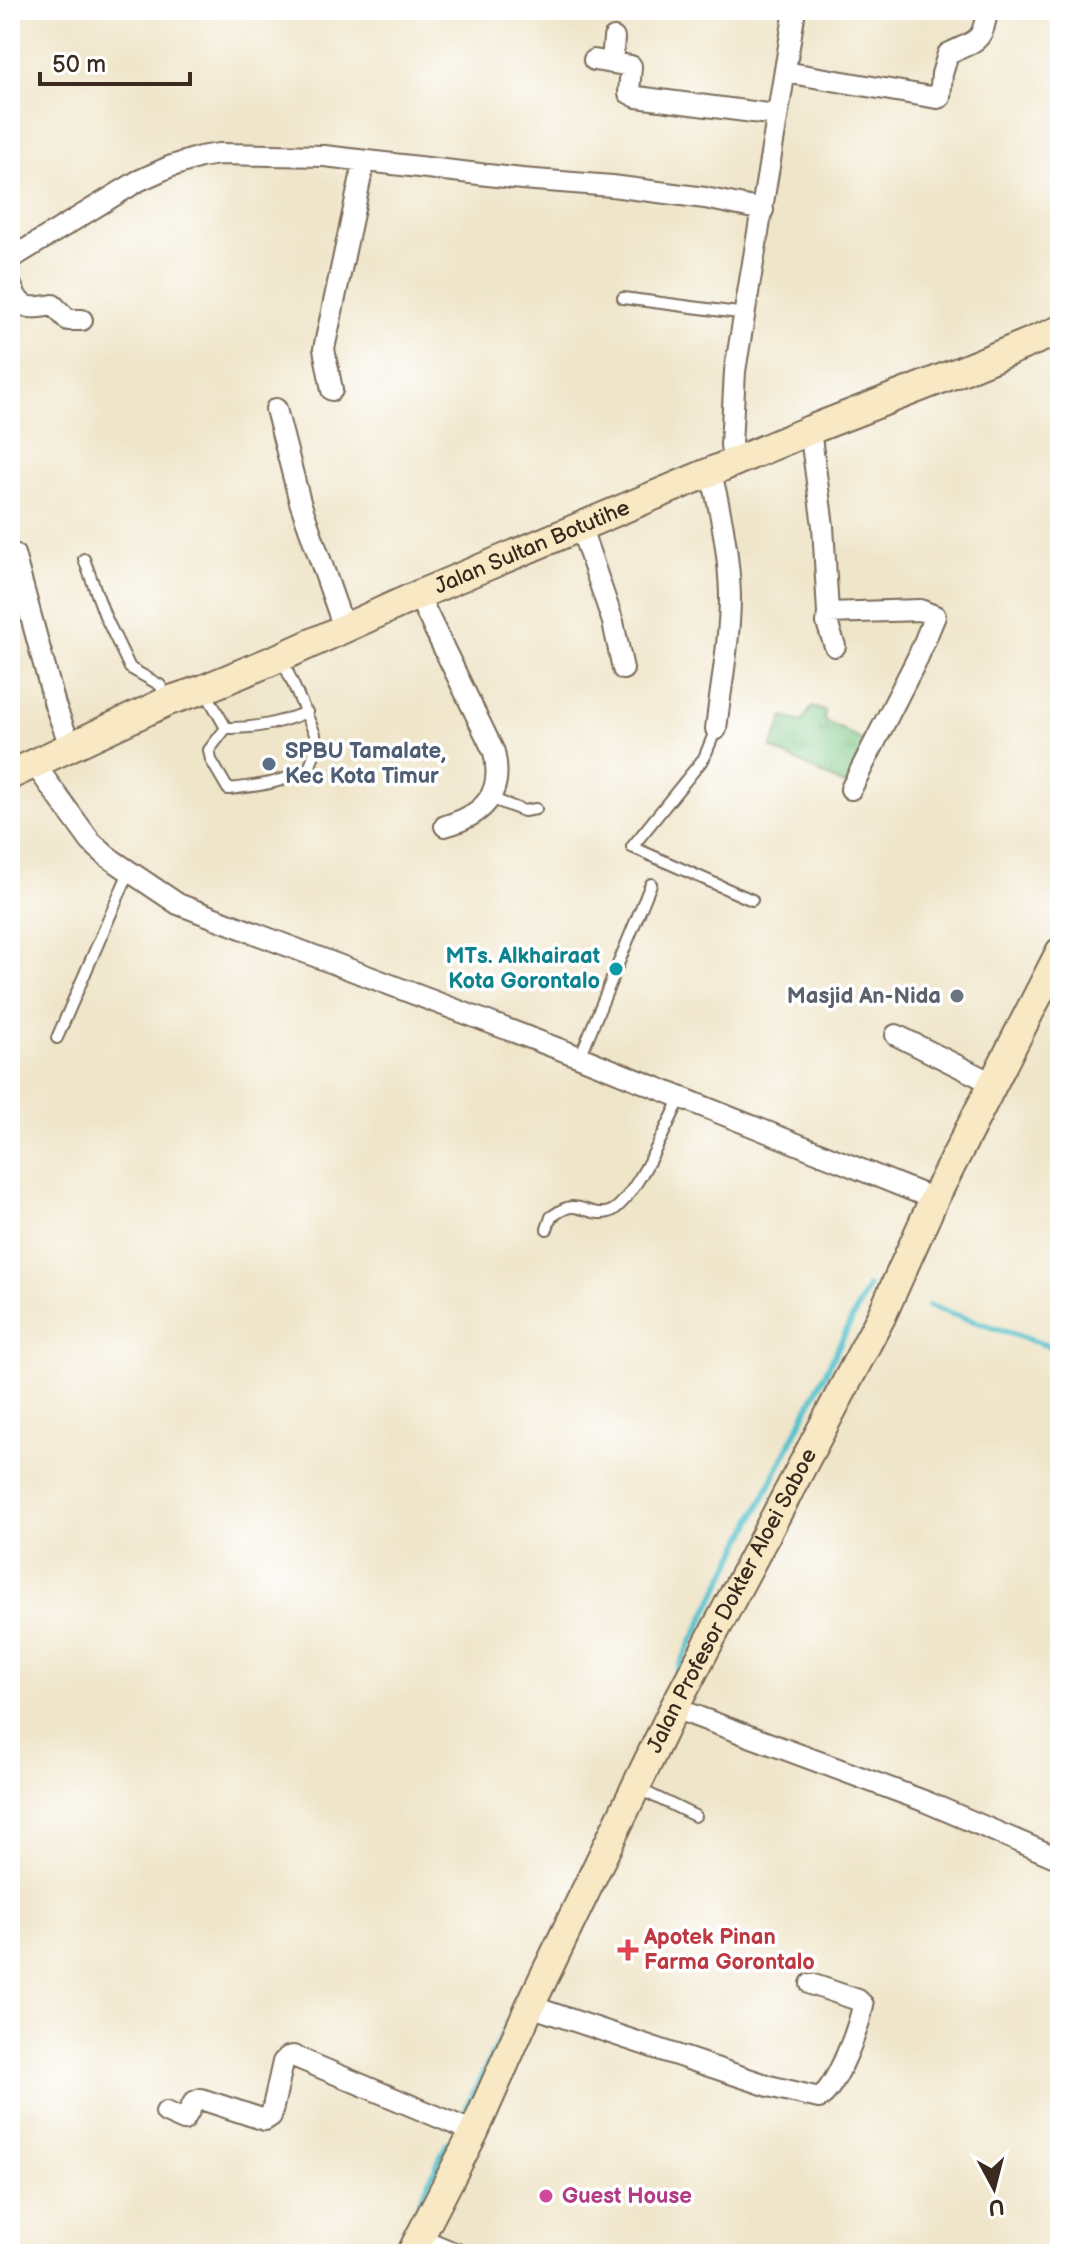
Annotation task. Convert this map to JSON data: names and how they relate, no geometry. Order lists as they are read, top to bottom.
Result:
{
  "streets": {
    "street": ["Jalan Sultan Botutihe", "Jalan Profesor Dokter Aloei Saboe"]
  },
  "places": {
    "other": [
      "SPBU Tamalate, Kec Kota Timur",
      "MTs. Alkhairaat Kota Gorontalo",
      "Masjid An-Nida",
      "Guest House"
    ],
    "health": ["Apotek Pinan Farma Gorontalo"]
  },
  "scale_bar": "50 m",
  "north": "bottom"
}
